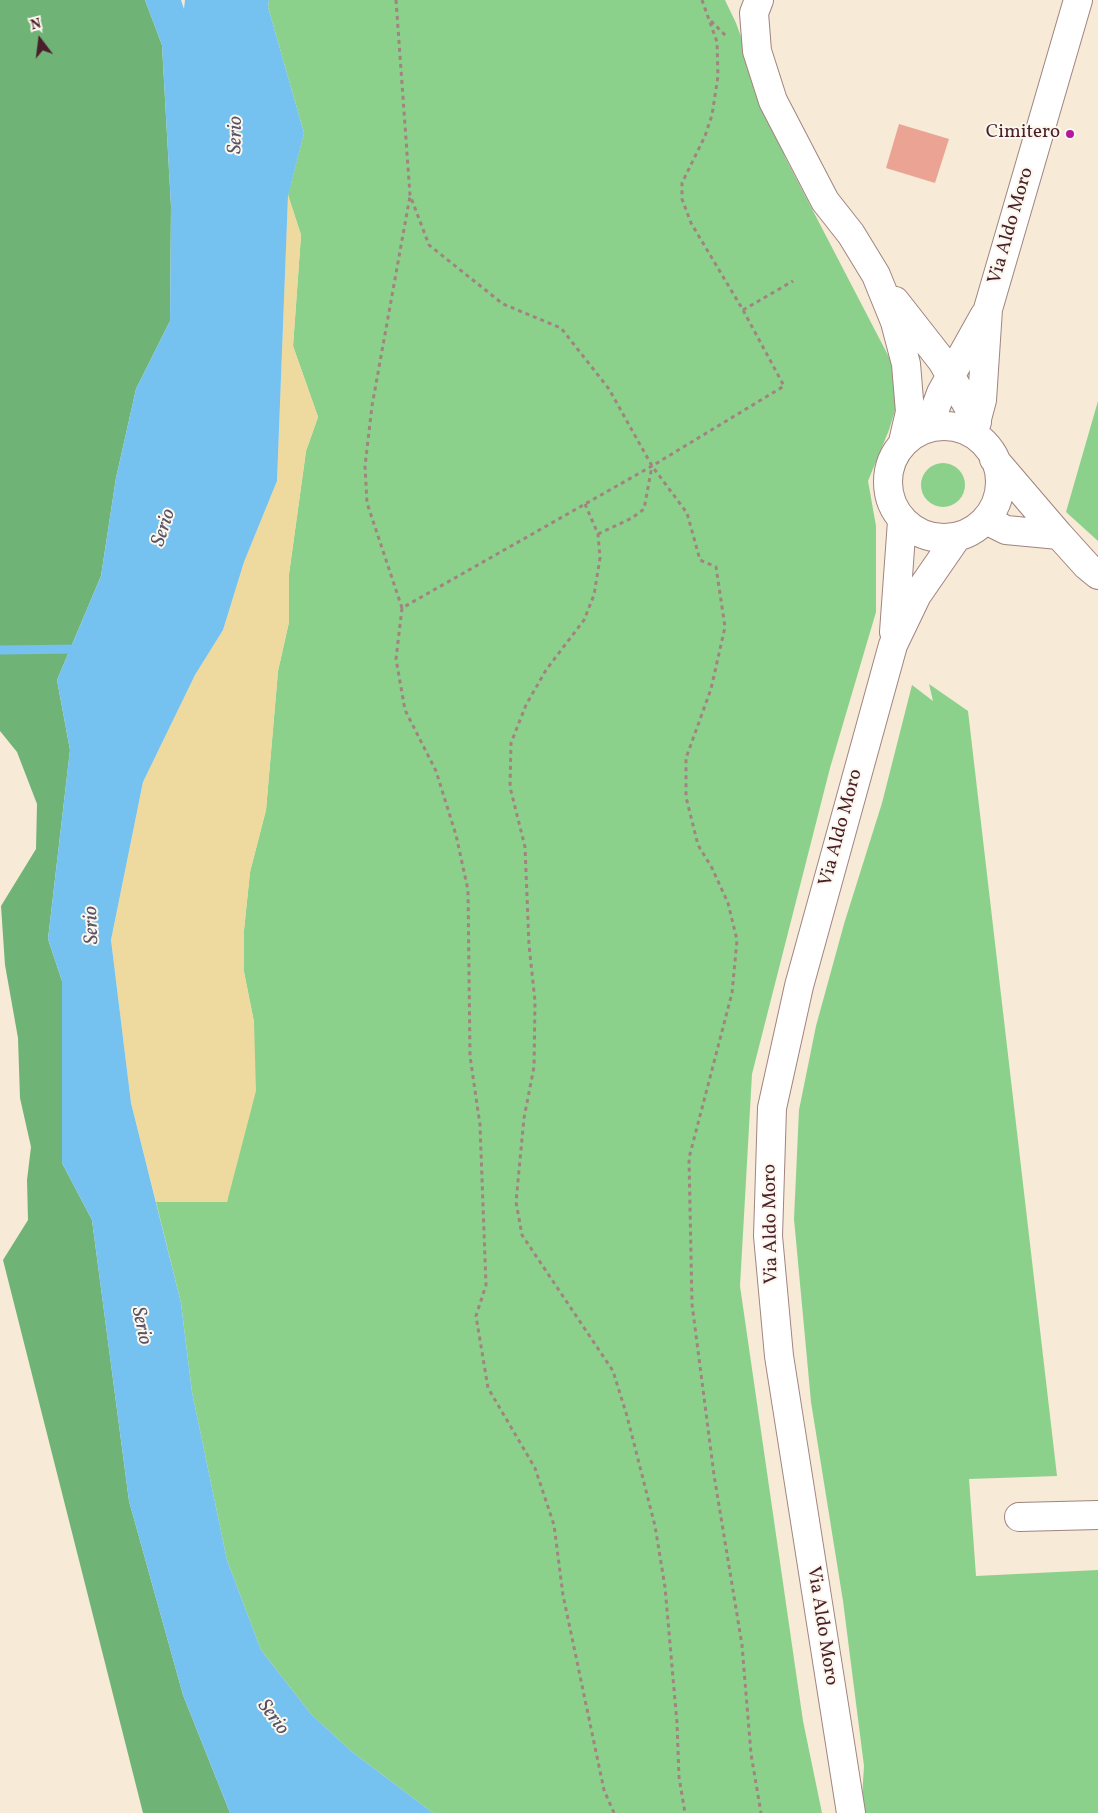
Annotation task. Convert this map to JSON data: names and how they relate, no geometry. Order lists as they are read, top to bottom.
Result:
{
  "streets": {
    "street": ["Via Aldo Moro"]
  },
  "water": ["Serio"],
  "places": ["Cimitero"],
  "north": "top"
}
